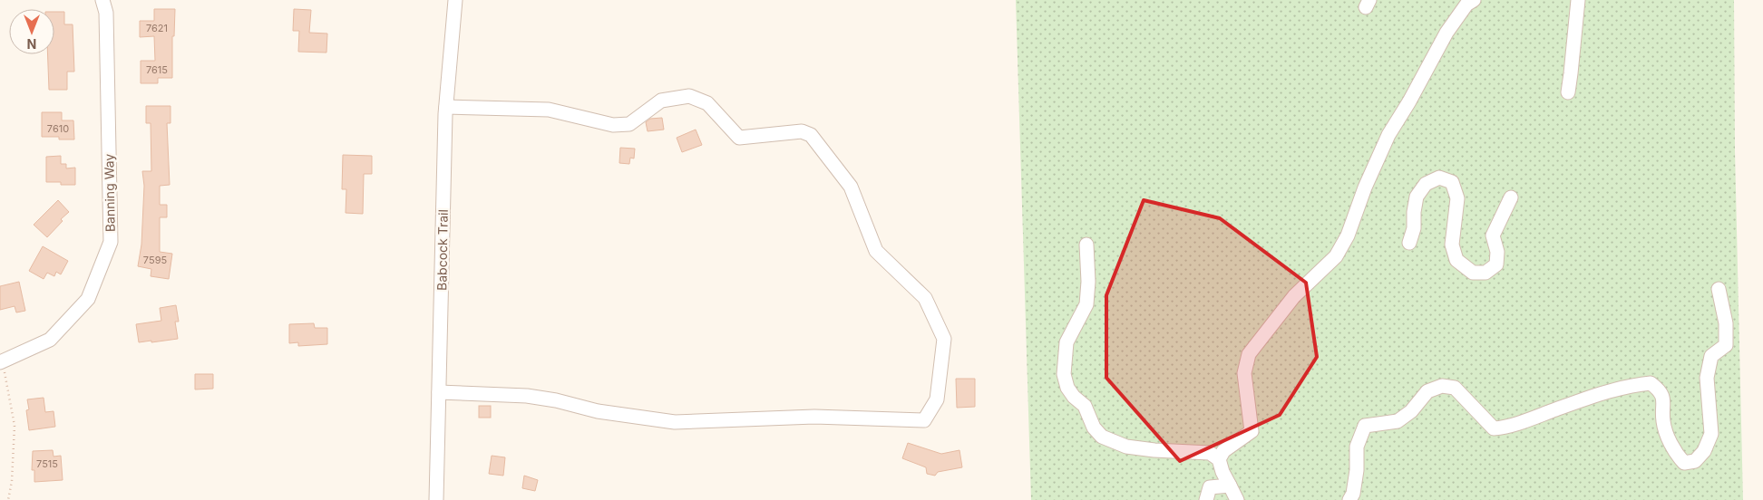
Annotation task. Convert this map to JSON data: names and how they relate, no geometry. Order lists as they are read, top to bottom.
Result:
{
  "streets": {
    "street": ["Banning Way", "Babcock Trail"]
  },
  "house_numbers": [
    "7621",
    "7615",
    "7610",
    "7595",
    "7515"
  ],
  "north": "bottom"
}
